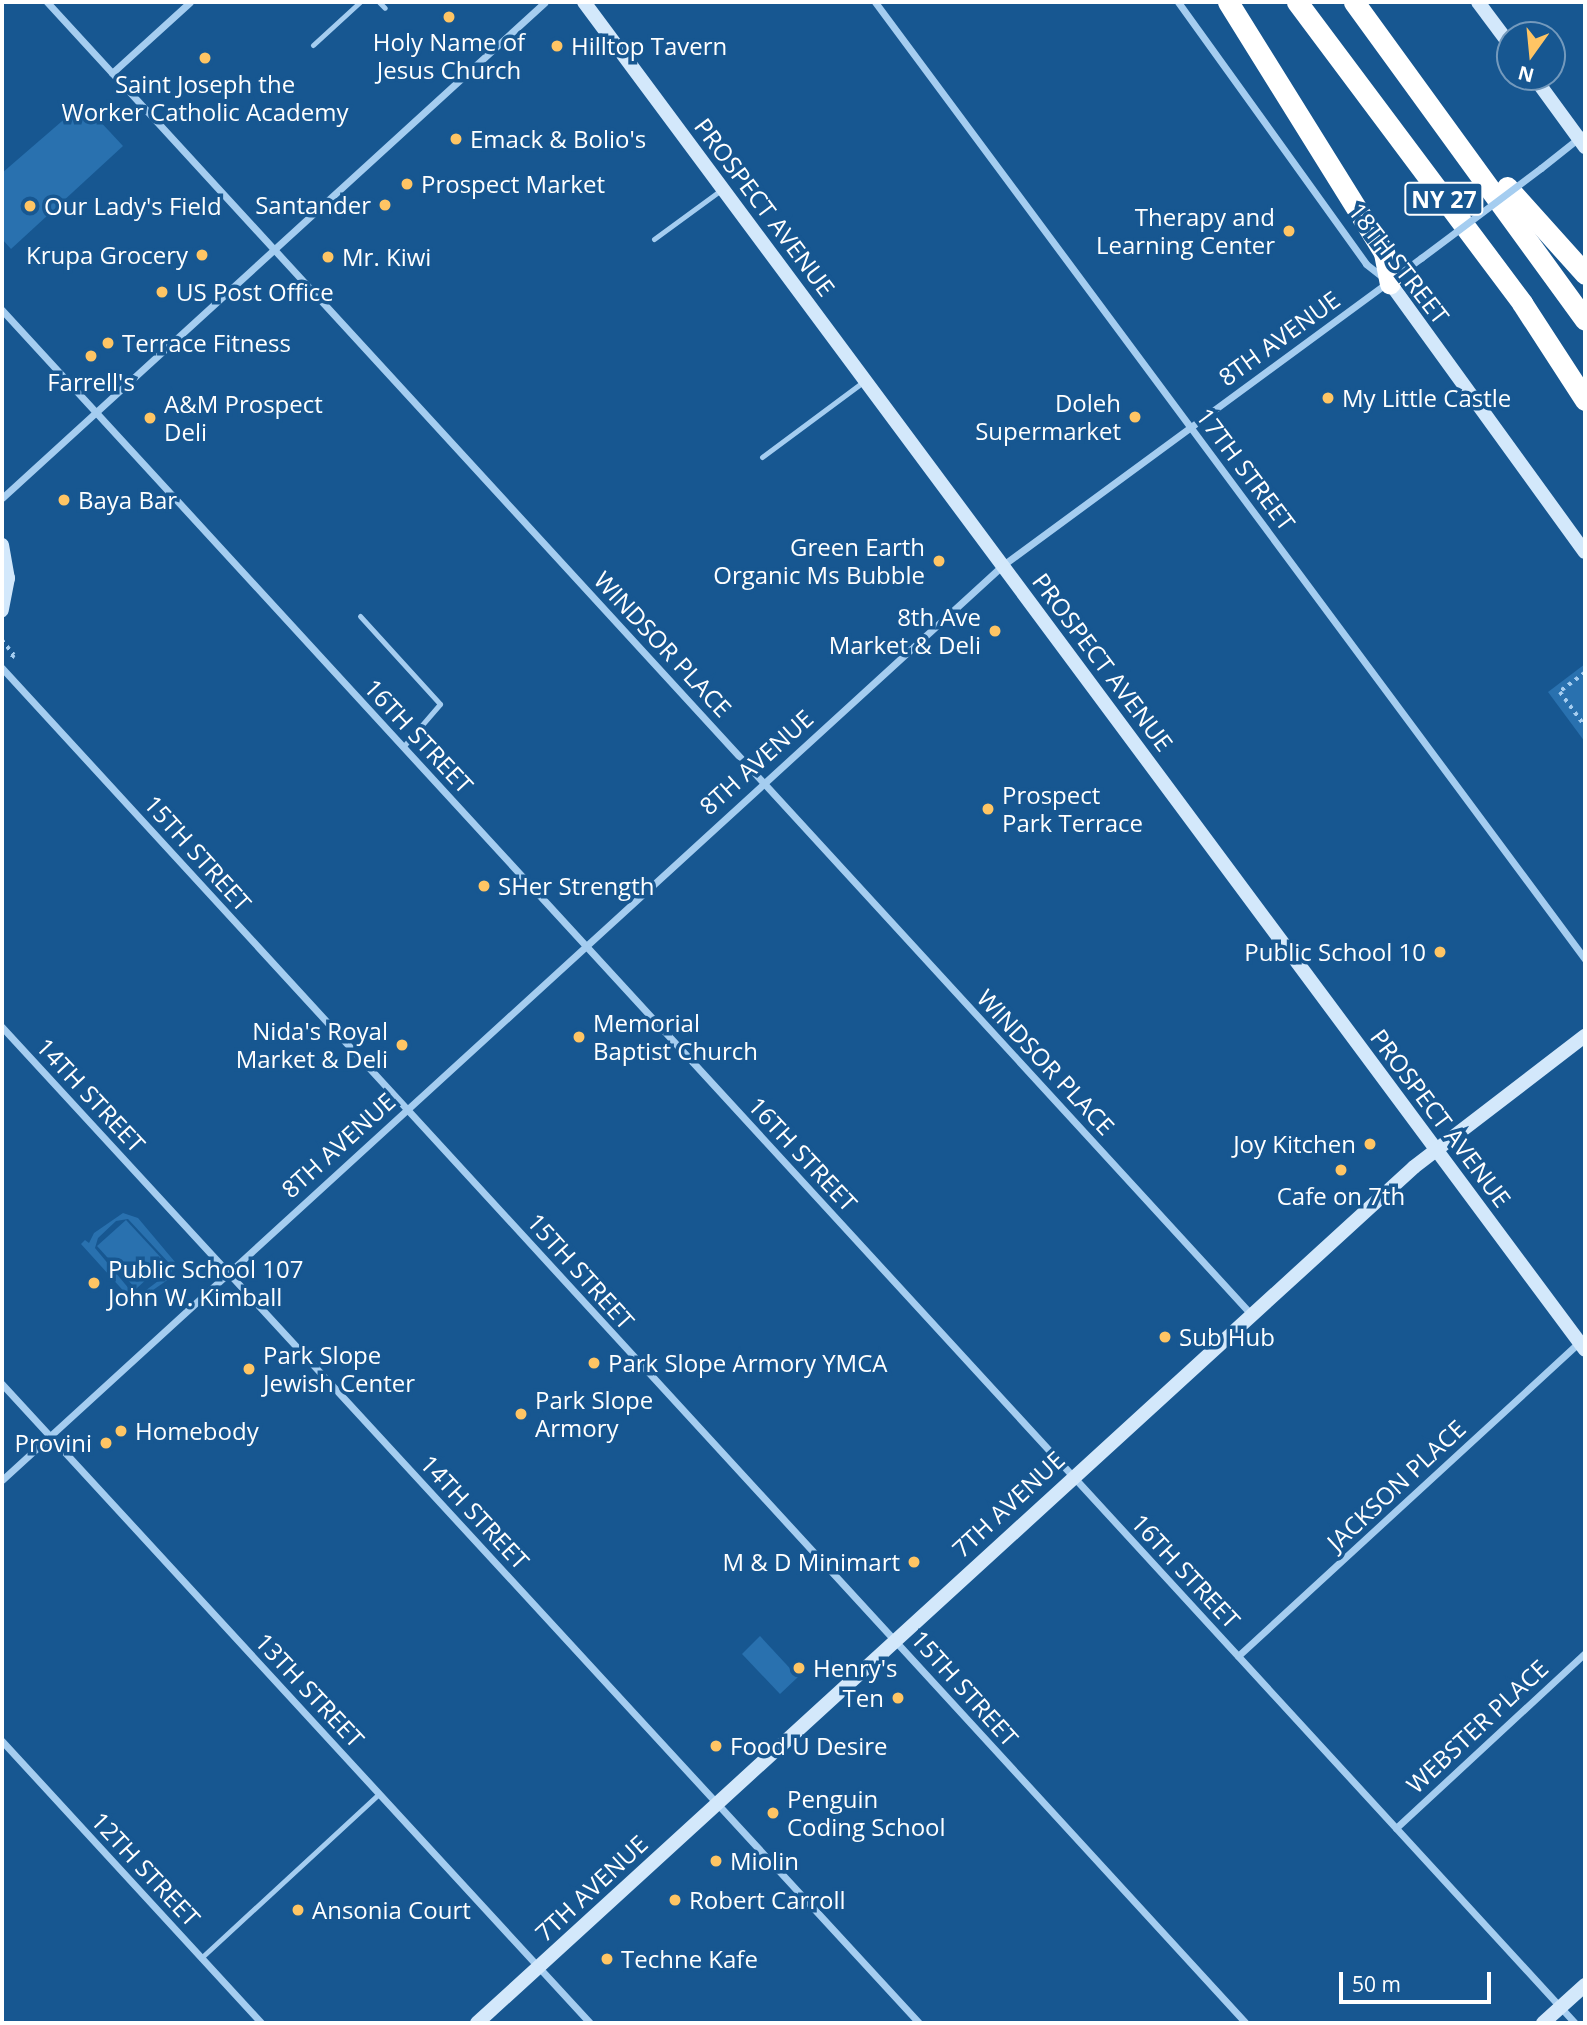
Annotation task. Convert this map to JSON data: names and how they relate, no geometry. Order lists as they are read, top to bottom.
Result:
{
  "streets": {
    "highway": ["NY 27"],
    "street": [
      "PROSPECT AVENUE",
      "18TH STREET",
      "8TH AVENUE",
      "17TH STREET",
      "WINDSOR PLACE",
      "16TH STREET",
      "15TH STREET",
      "14TH STREET",
      "JACKSON PLACE",
      "7TH AVENUE",
      "13TH STREET",
      "WEBSTER PLACE",
      "12TH STREET"
    ]
  },
  "crossings": [
    ["PROSPECT AVENUE", "8TH AVENUE"],
    ["PROSPECT AVENUE", "JACKSON PLACE"],
    ["PROSPECT AVENUE", "7TH AVENUE"],
    ["18TH STREET", "8TH AVENUE"],
    ["8TH AVENUE", "17TH STREET"],
    ["8TH AVENUE", "WINDSOR PLACE"],
    ["8TH AVENUE", "16TH STREET"],
    ["8TH AVENUE", "15TH STREET"],
    ["8TH AVENUE", "14TH STREET"],
    ["8TH AVENUE", "13TH STREET"],
    ["WINDSOR PLACE", "7TH AVENUE"],
    ["16TH STREET", "JACKSON PLACE"],
    ["16TH STREET", "7TH AVENUE"],
    ["16TH STREET", "WEBSTER PLACE"],
    ["15TH STREET", "7TH AVENUE"],
    ["14TH STREET", "7TH AVENUE"],
    ["7TH AVENUE", "13TH STREET"]
  ],
  "places": [
    "Holy Name of Jesus Church",
    "Hilltop Tavern",
    "Saint Joseph the Worker Catholic Academy",
    "Emack & Bolio's",
    "Prospect Market",
    "Santander",
    "Our Lady's Field",
    "Therapy and Learning Center",
    "Krupa Grocery",
    "Mr. Kiwi",
    "US Post Office",
    "Terrace Fitness",
    "Farrell's",
    "My Little Castle",
    "Doleh Supermarket",
    "A&M Prospect Deli",
    "Baya Bar",
    "Green Earth Organic Ms Bubble",
    "8th Ave Market & Deli",
    "Prospect Park Terrace",
    "SHer Strength",
    "Public School 10",
    "Memorial Baptist Church",
    "Nida's Royal Market & Deli",
    "Joy Kitchen",
    "Cafe on 7th",
    "Public School 107 John W. Kimball",
    "Sub Hub",
    "Park Slope Armory YMCA",
    "Park Slope Jewish Center",
    "Park Slope Armory",
    "Homebody",
    "Provini",
    "M & D Minimart",
    "Henry's",
    "Ten",
    "Food U Desire",
    "Penguin Coding School",
    "Miolin",
    "Robert Carroll",
    "Ansonia Court",
    "Techne Kafe"
  ],
  "scale_bar": "50 m",
  "north": "bottom"
}
